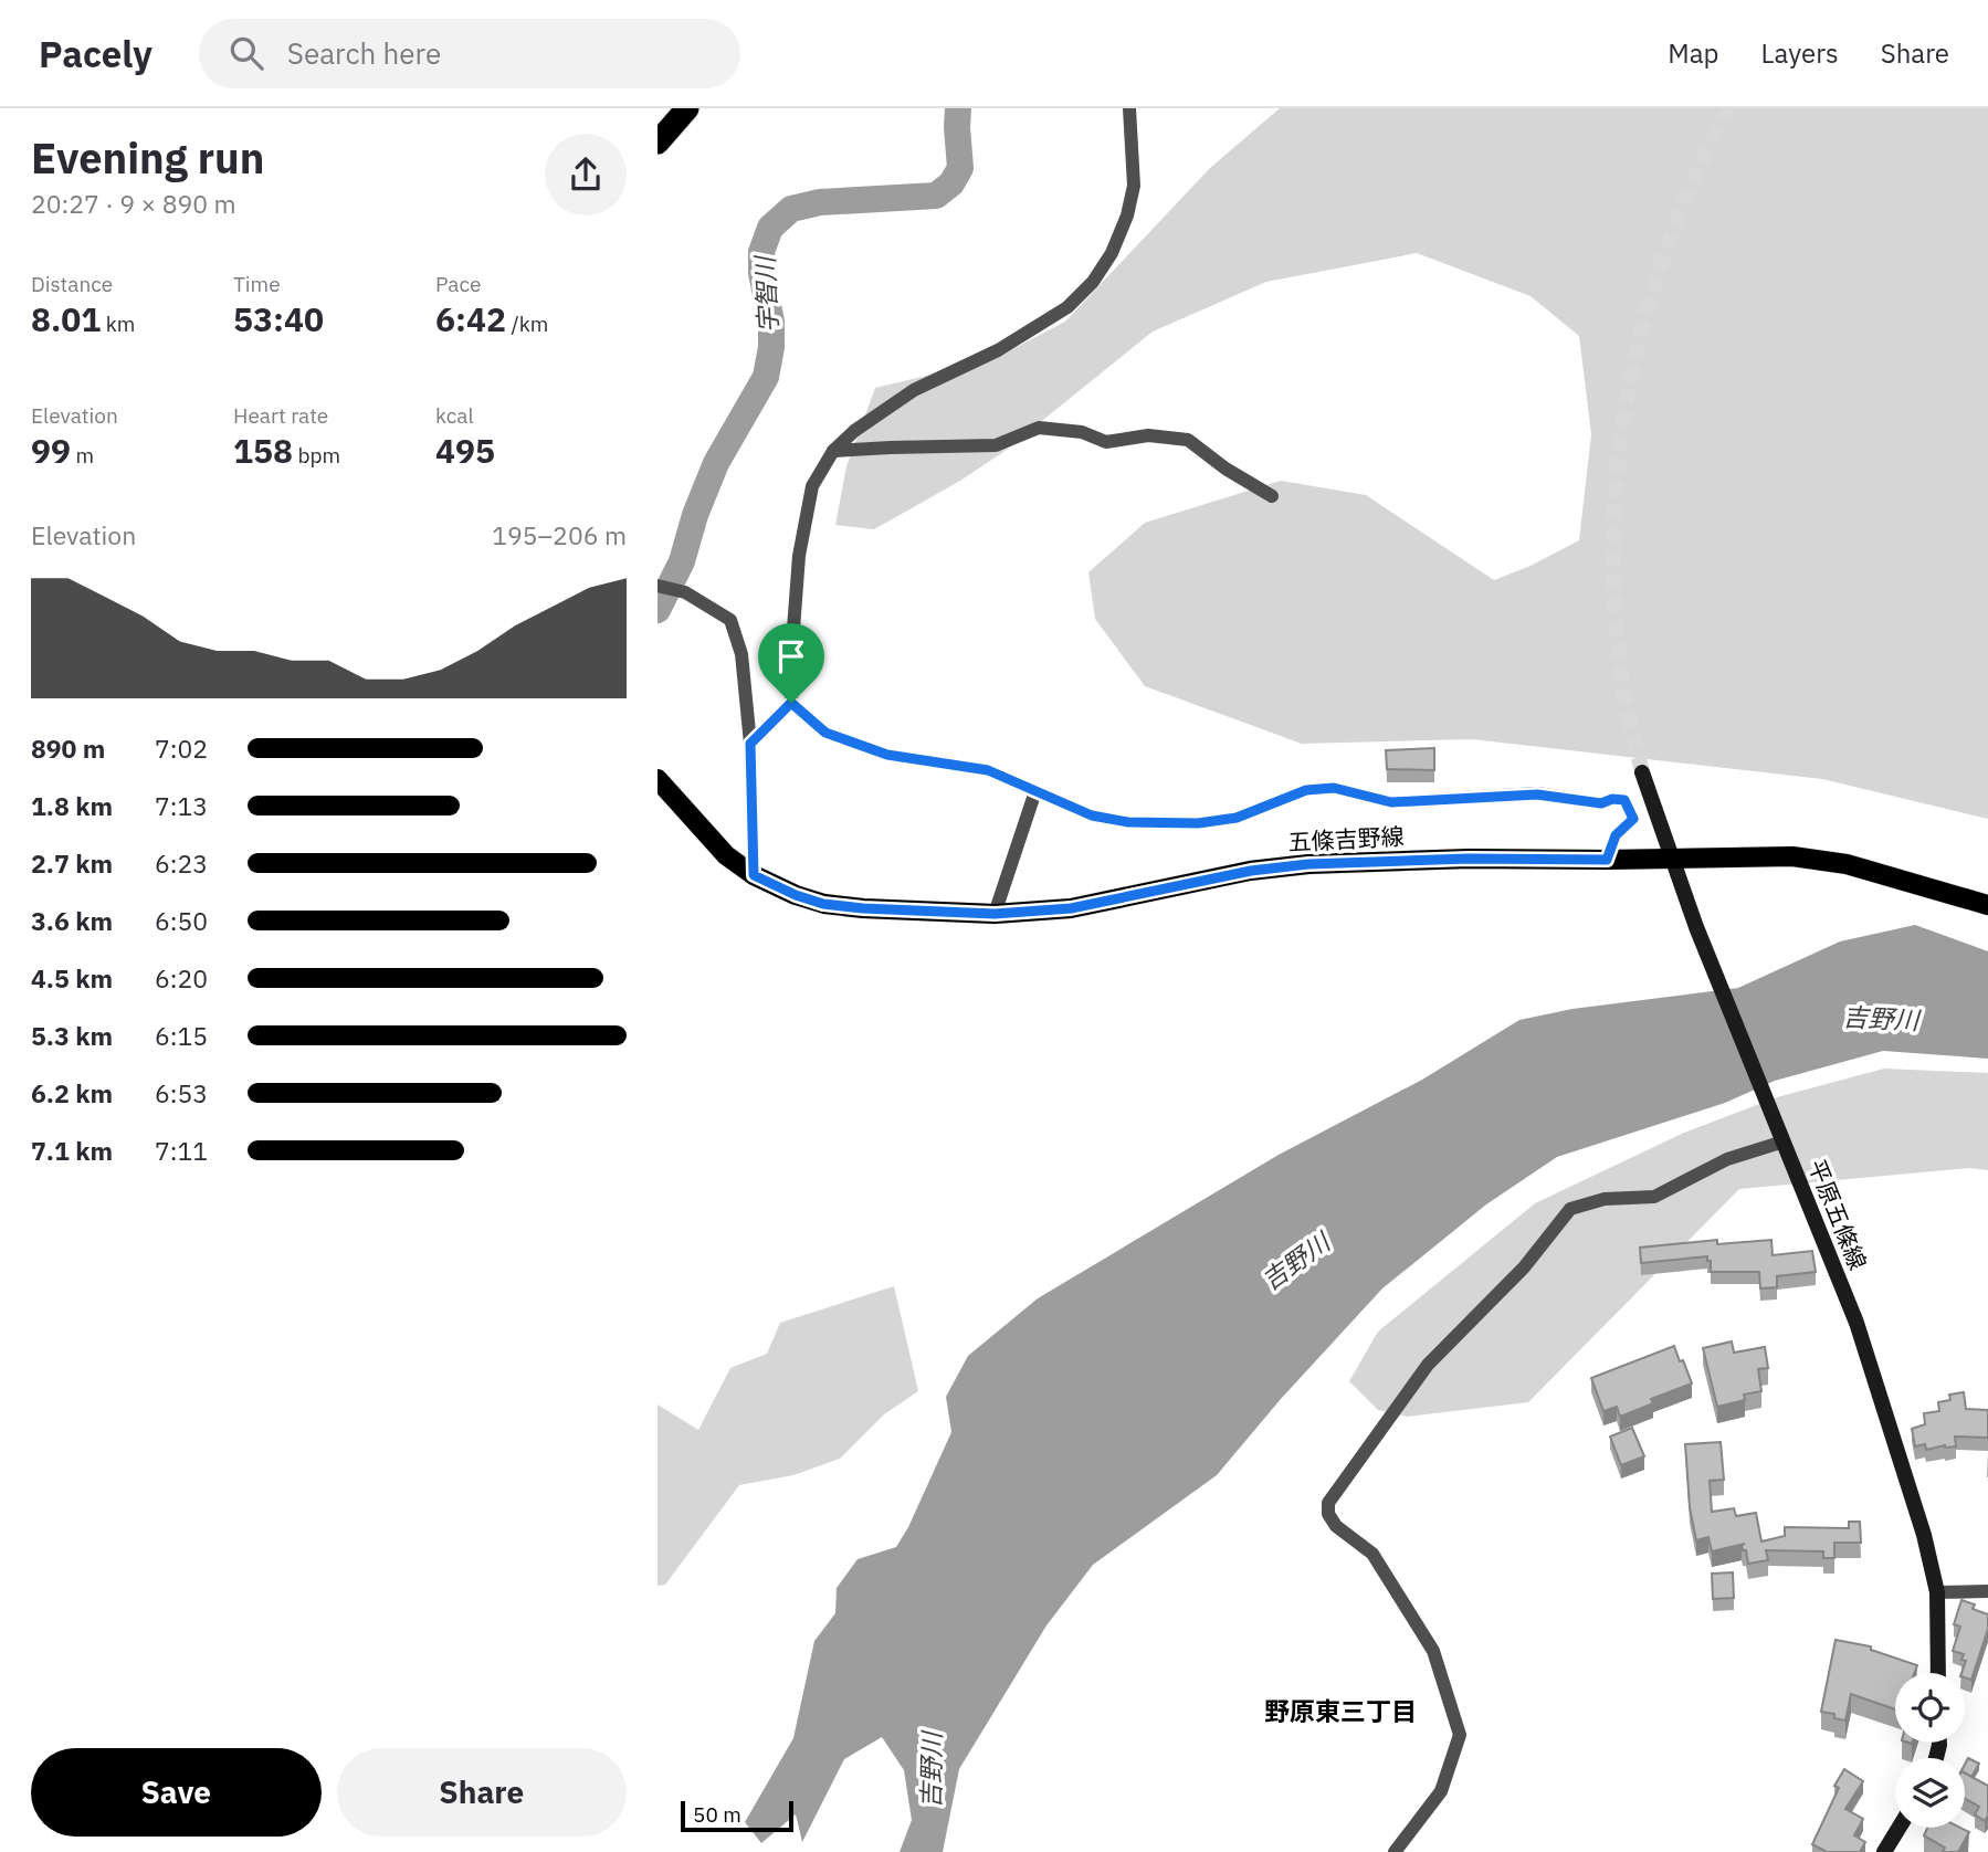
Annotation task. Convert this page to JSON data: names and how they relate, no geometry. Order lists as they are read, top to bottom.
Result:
{
  "streets": {
    "main road": ["五條吉野線", "平原五條線"]
  },
  "crossings": [
    ["五條吉野線", "平原五條線"]
  ],
  "districts": ["野原東三丁目"],
  "water": ["宇智川", "吉野川"],
  "scale_bar": "50 m",
  "page": {
    "header": "Pacely",
    "search": "Search here",
    "nav": ["Map", "Layers", "Share"],
    "heading": ["Evening run", "20:27 · 9 × 890 m"],
    "stats": [
      ["Distance", "8.01 km"],
      ["Time", "53:40"],
      ["Pace", "6:42 /km"],
      ["Elevation", "99 m"],
      ["Heart rate", "158 bpm"],
      ["kcal", "495"]
    ],
    "chart": ["Elevation", "195–206 m"],
    "list": [
      {
        "name": "890 m",
        "note": "7:02"
      },
      {
        "name": "1.8 km",
        "note": "7:13"
      },
      {
        "name": "2.7 km",
        "note": "6:23"
      },
      {
        "name": "3.6 km",
        "note": "6:50"
      },
      {
        "name": "4.5 km",
        "note": "6:20"
      },
      {
        "name": "5.3 km",
        "note": "6:15"
      },
      {
        "name": "6.2 km",
        "note": "6:53"
      },
      {
        "name": "7.1 km",
        "note": "7:11"
      }
    ],
    "buttons": ["Save", "Share"],
    "scale": "50 m"
  }
}
